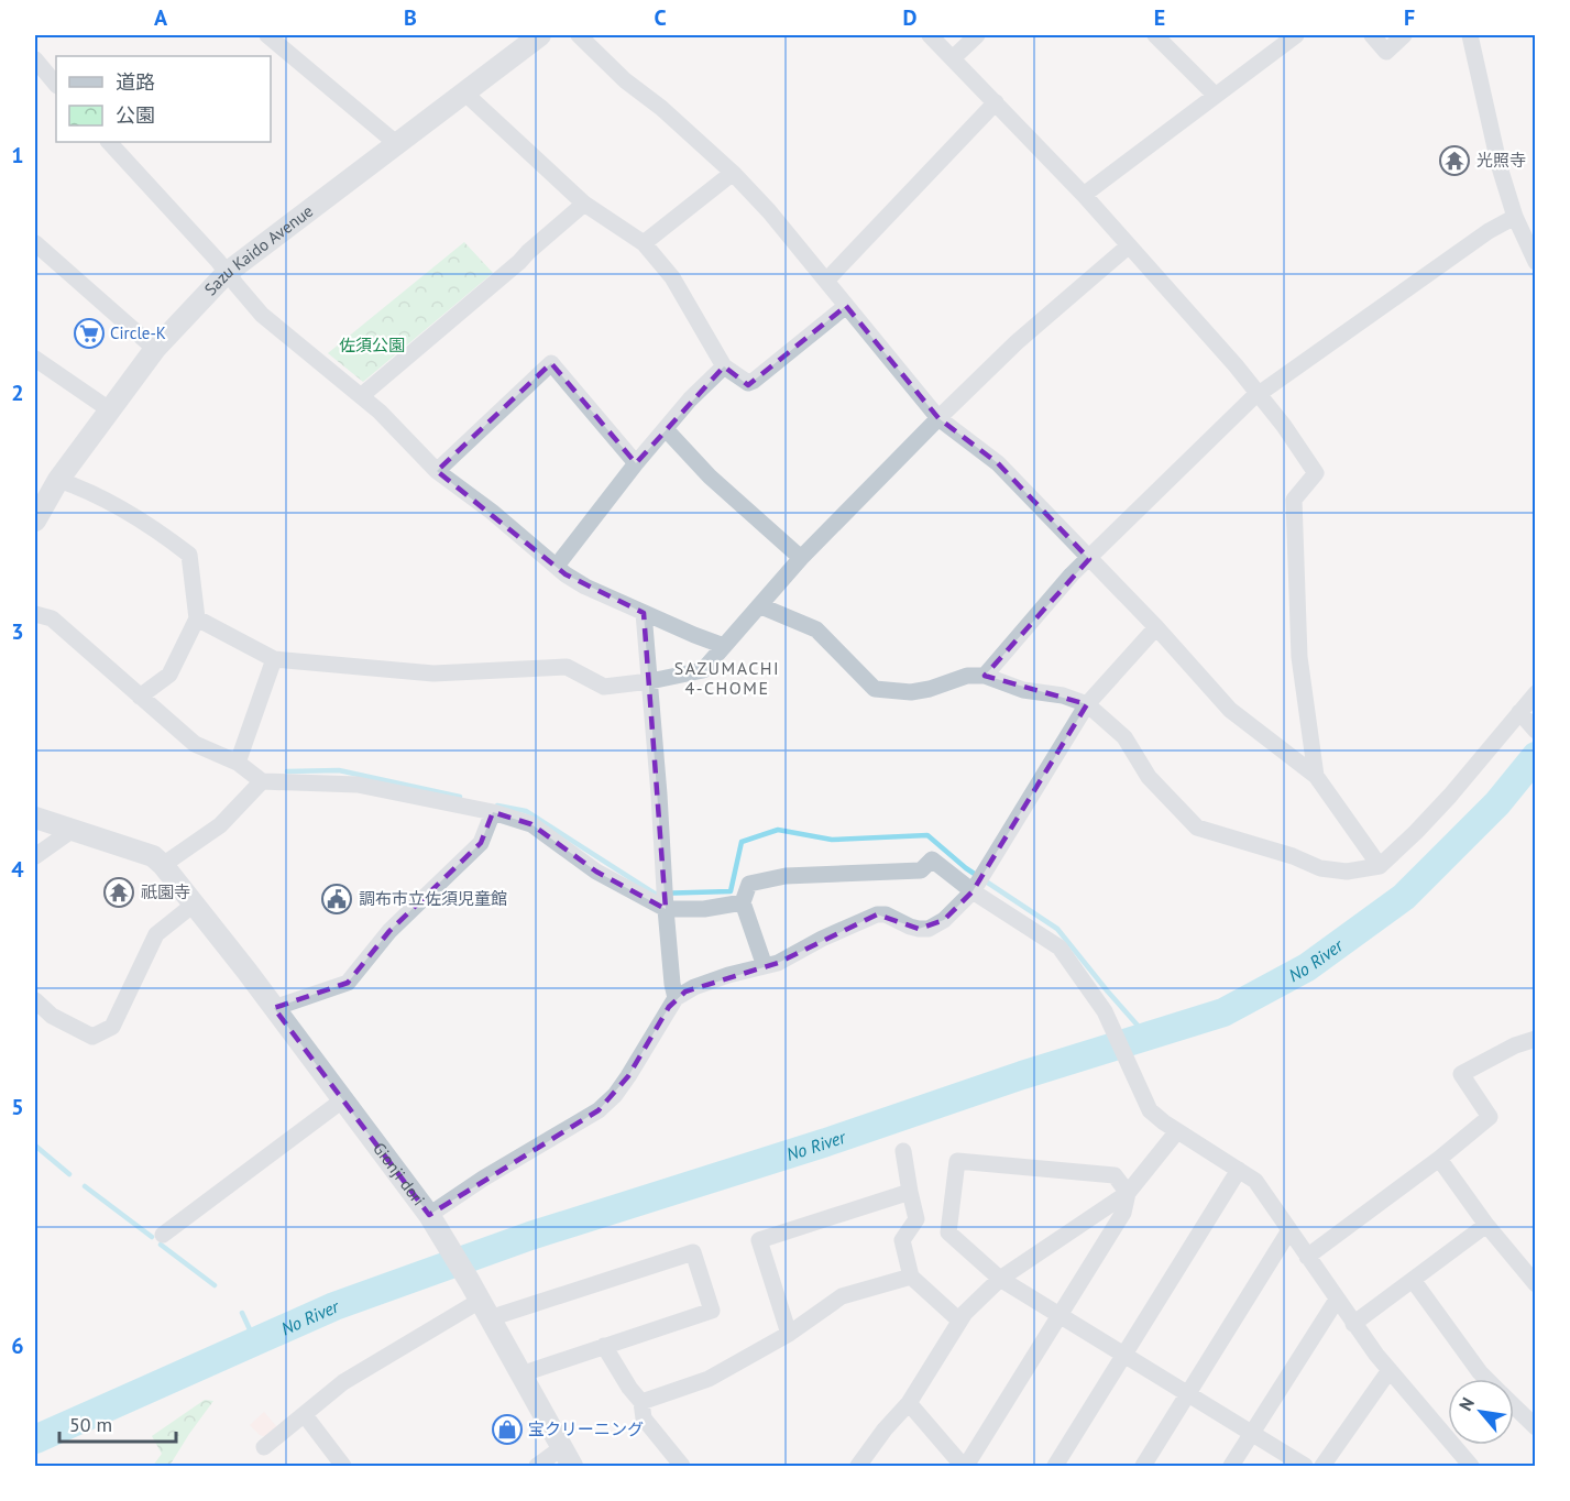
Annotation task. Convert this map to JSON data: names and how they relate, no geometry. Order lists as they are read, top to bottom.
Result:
{
  "streets": {
    "street": ["Sazu Kaido Avenue", "Gionji dori"]
  },
  "districts": ["SAZUMACHI 4-CHOME"],
  "water": ["No River"],
  "parks": ["佐須公園"],
  "places": {
    "temple": ["光照寺", "祇園寺"],
    "supermarket": ["Circle-K"],
    "public building": ["調布市立佐須児童館"],
    "shop": ["宝クリーニング"]
  },
  "legend": ["道路", "公園"],
  "scale_bar": "50 m",
  "north": "top left",
  "grid": {
    "columns": [
      "A",
      "B",
      "C",
      "D",
      "E",
      "F"
    ],
    "rows": [
      "1",
      "2",
      "3",
      "4",
      "5",
      "6"
    ]
  }
}
